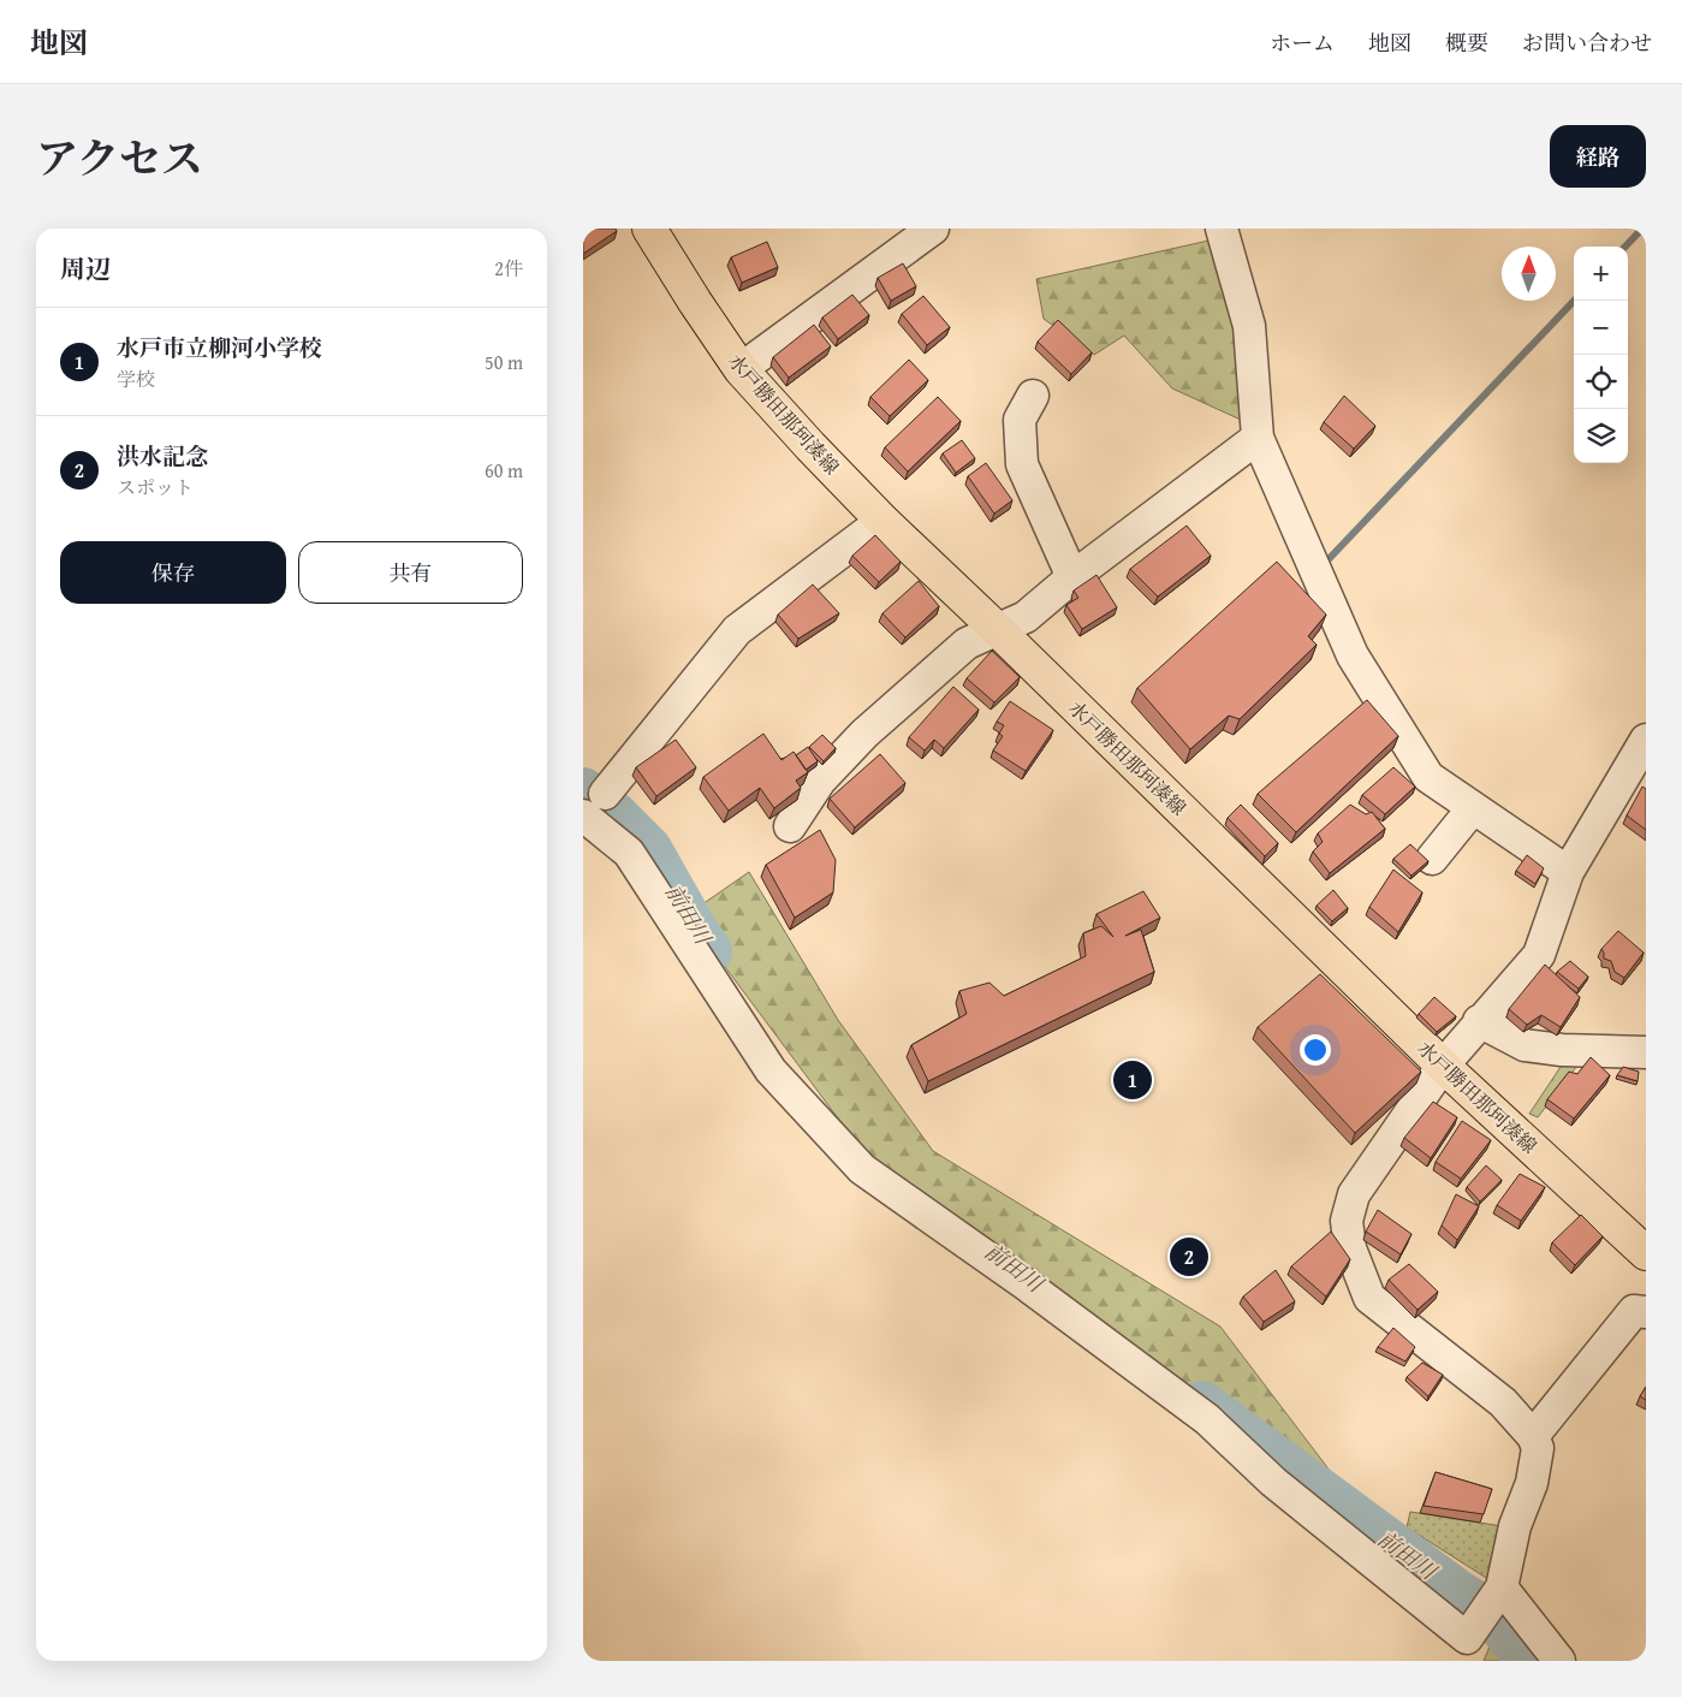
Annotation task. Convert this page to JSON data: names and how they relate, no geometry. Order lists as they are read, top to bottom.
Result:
{
  "streets": {
    "main road": ["水戸勝田那珂湊線"]
  },
  "water": ["前田川"],
  "north": "top",
  "page": {
    "header": "地図",
    "nav": [
      "ホーム",
      "地図",
      "概要",
      "お問い合わせ"
    ],
    "title": "アクセス",
    "buttons": [
      "経路",
      ["保存", "共有"]
    ],
    "heading": ["周辺", "2件"],
    "map_buttons": ["+", "−"],
    "list": [
      {
        "mark": "1",
        "name": "水戸市立柳河小学校",
        "note": "学校",
        "value": "50 m"
      },
      {
        "mark": "2",
        "name": "洪水記念",
        "note": "スポット",
        "value": "60 m"
      }
    ],
    "pins": ["1", "2"]
  }
}
